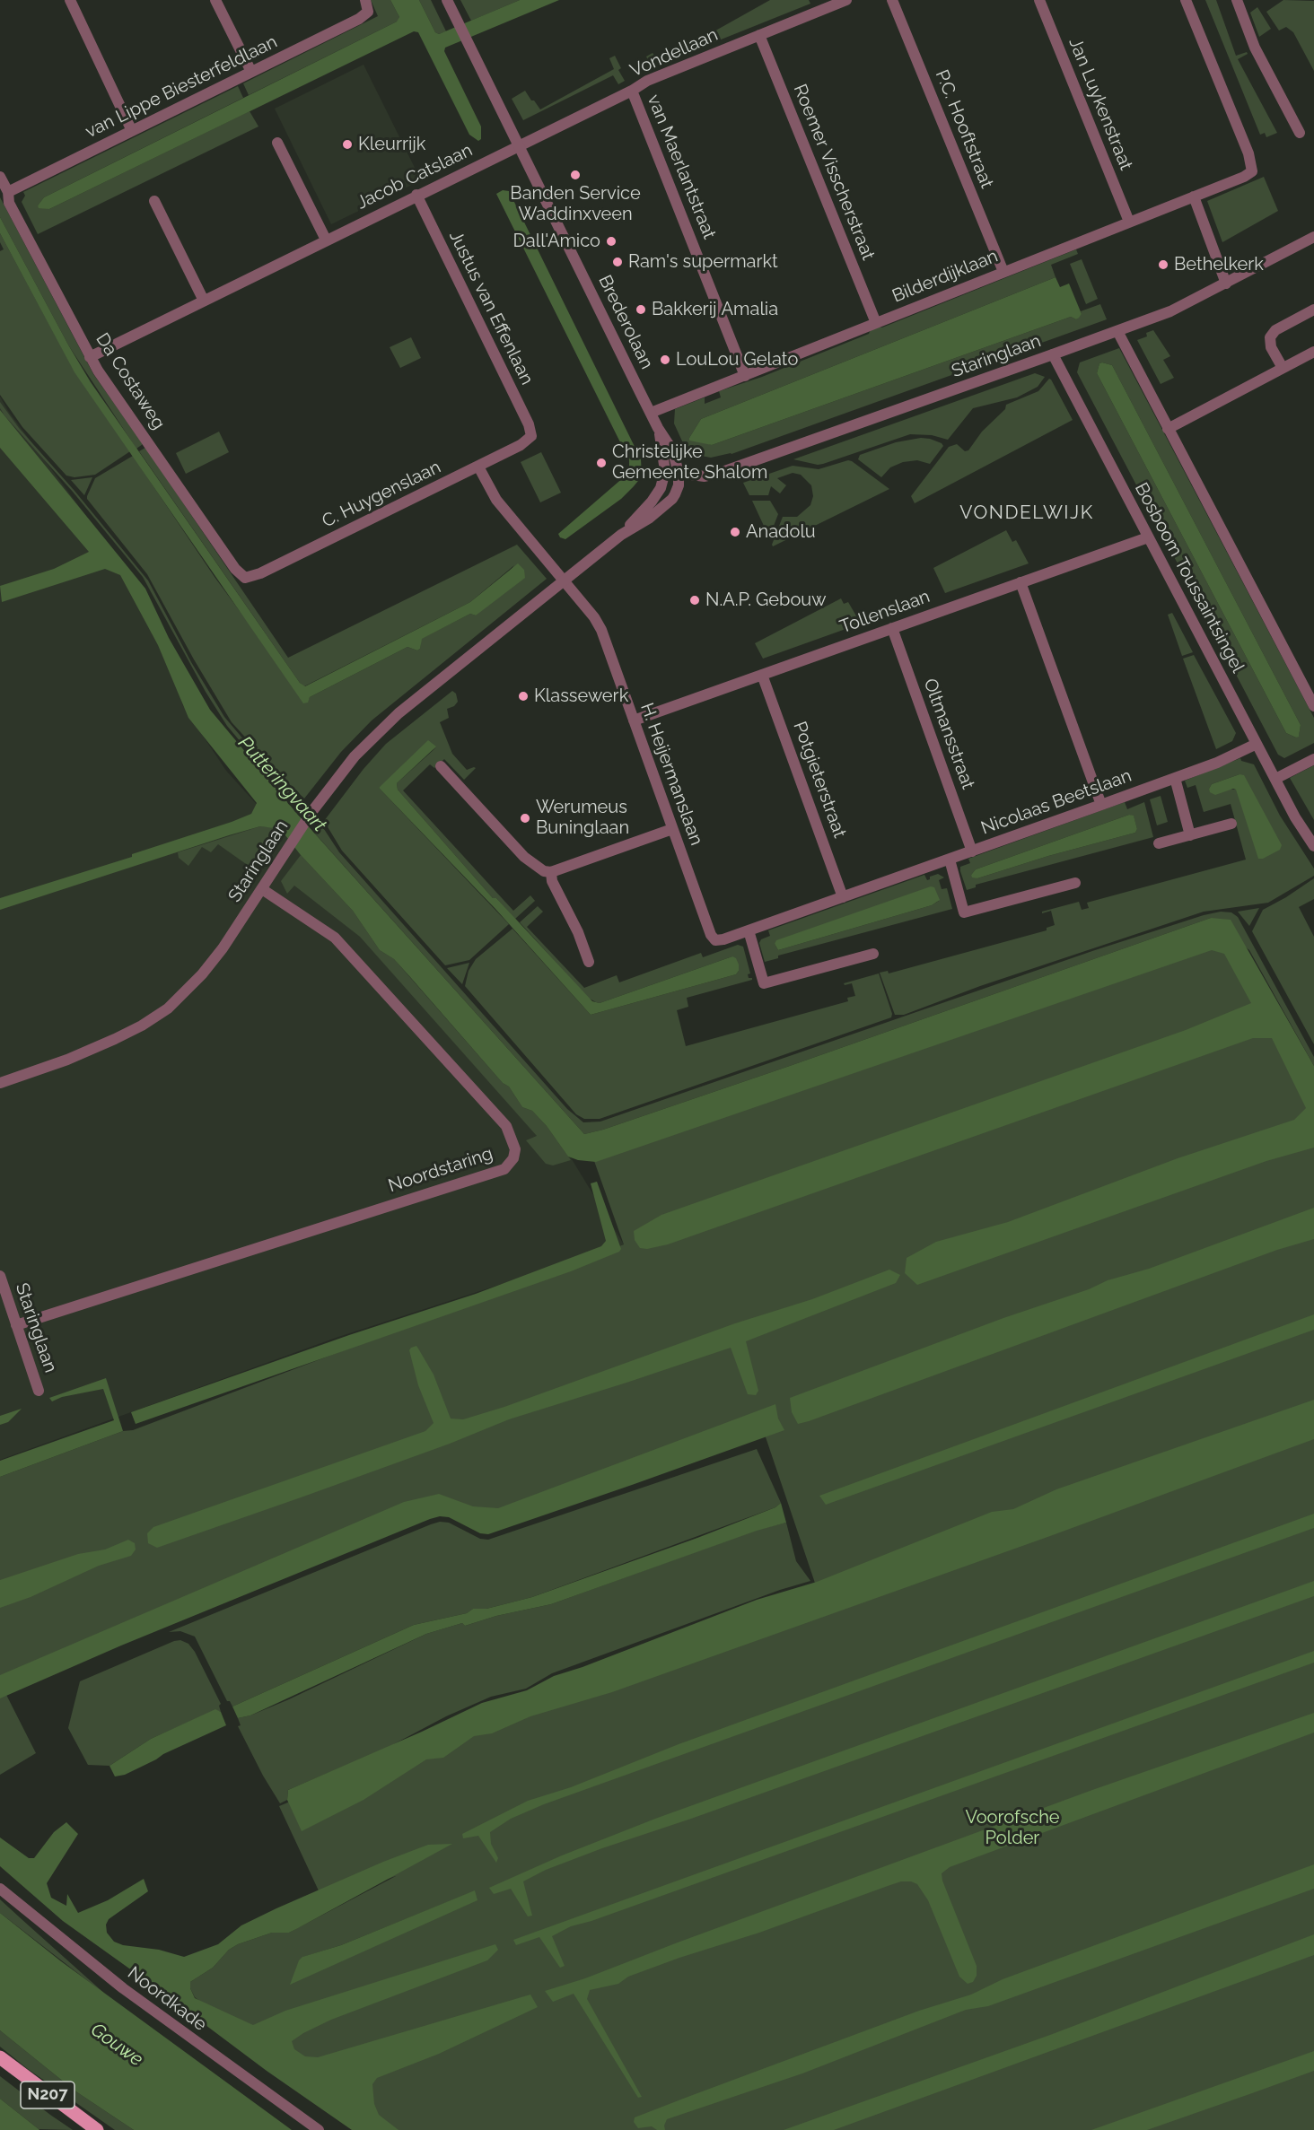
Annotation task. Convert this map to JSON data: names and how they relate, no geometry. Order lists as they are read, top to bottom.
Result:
{
  "streets": {
    "main road": ["N207"],
    "street": [
      "Vondellaan",
      "van Lippe Biesterfeldlaan",
      "Jan Luykenstraat",
      "P.C. Hooftstraat",
      "van Maerlantstraat",
      "Roemer Visscherstraat",
      "Jacob Catslaan",
      "Bilderdijklaan",
      "Justus van Effenlaan",
      "Brederolaan",
      "Staringlaan",
      "Da Costaweg",
      "C. Huygenslaan",
      "Bosboom Toussaintsingel",
      "Tollenslaan",
      "Oltmansstraat",
      "H. Heijermanslaan",
      "Potgieterstraat",
      "Nicolaas Beetslaan",
      "Noordstaring",
      "Noordkade"
    ]
  },
  "crossings": [
    ["Vondellaan", "van Maerlantstraat"],
    ["Vondellaan", "Roemer Visscherstraat"],
    ["Vondellaan", "Jacob Catslaan"],
    ["Vondellaan", "Brederolaan"],
    ["van Lippe Biesterfeldlaan", "Da Costaweg"],
    ["Jan Luykenstraat", "Bilderdijklaan"],
    ["P.C. Hooftstraat", "Bilderdijklaan"],
    ["van Maerlantstraat", "Bilderdijklaan"],
    ["Roemer Visscherstraat", "Bilderdijklaan"],
    ["Jacob Catslaan", "Justus van Effenlaan"],
    ["Jacob Catslaan", "Brederolaan"],
    ["Jacob Catslaan", "Da Costaweg"],
    ["Bilderdijklaan", "Brederolaan"],
    ["Justus van Effenlaan", "C. Huygenslaan"],
    ["Brederolaan", "Staringlaan"],
    ["Staringlaan", "Bosboom Toussaintsingel"],
    ["Staringlaan", "H. Heijermanslaan"],
    ["Staringlaan", "Noordstaring"],
    ["Da Costaweg", "C. Huygenslaan"],
    ["C. Huygenslaan", "H. Heijermanslaan"],
    ["Bosboom Toussaintsingel", "Tollenslaan"],
    ["Bosboom Toussaintsingel", "Nicolaas Beetslaan"],
    ["Tollenslaan", "Oltmansstraat"],
    ["Tollenslaan", "H. Heijermanslaan"],
    ["Tollenslaan", "Potgieterstraat"],
    ["Oltmansstraat", "Nicolaas Beetslaan"],
    ["H. Heijermanslaan", "Nicolaas Beetslaan"],
    ["Potgieterstraat", "Nicolaas Beetslaan"]
  ],
  "districts": ["VONDELWIJK"],
  "water": ["Putteringvaart", "Gouwe"],
  "parks": ["Voorofsche Polder"],
  "places": [
    "Kleurrijk",
    "Banden Service Waddinxveen",
    "Dall'Amico",
    "Ram's supermarkt",
    "Bethelkerk",
    "Bakkerij Amalia",
    "LouLou Gelato",
    "Christelijke Gemeente Shalom",
    "Anadolu",
    "N.A.P. Gebouw",
    "Klassewerk",
    "Werumeus Buninglaan"
  ]
}
